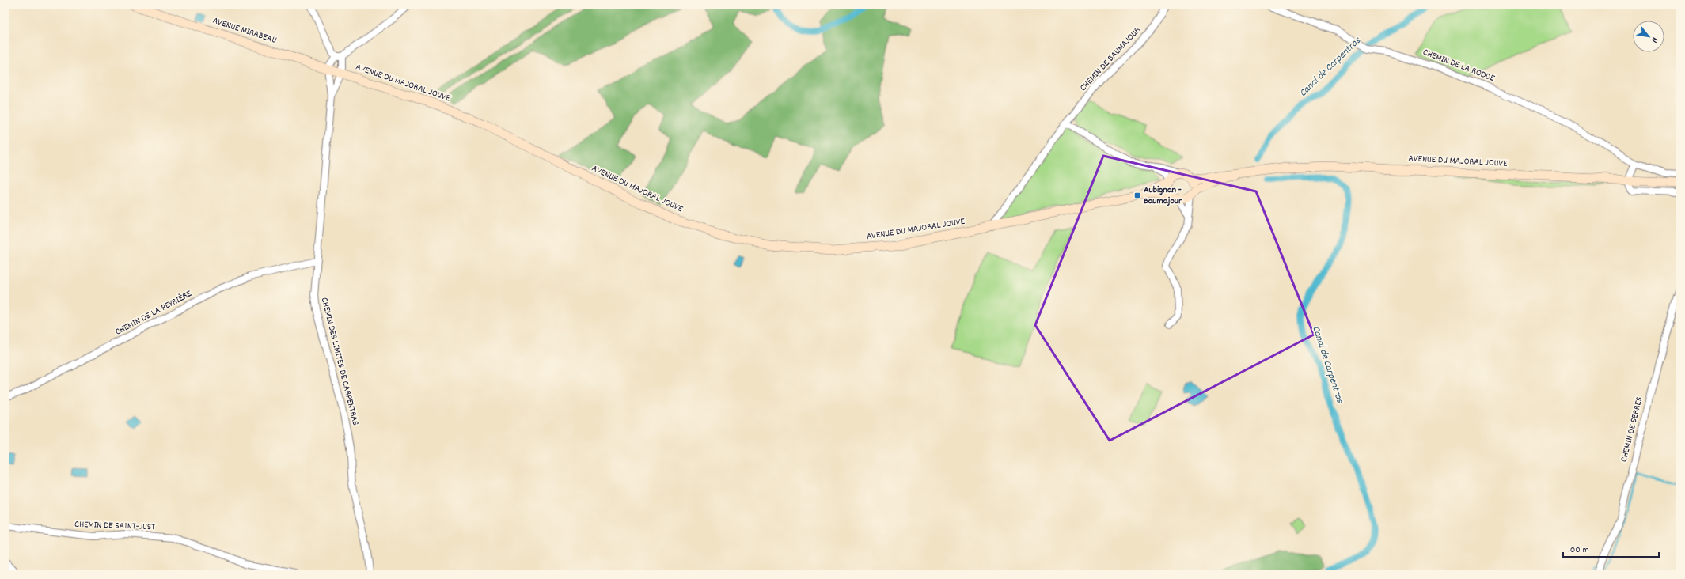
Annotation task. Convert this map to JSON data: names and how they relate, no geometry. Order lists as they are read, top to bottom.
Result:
{
  "streets": {
    "main road": ["AVENUE MIRABEAU", "AVENUE DU MAJORAL JOUVE"],
    "street": [
      "CHEMIN DE BAUMAJOUR",
      "CHEMIN DE LA RODDE",
      "CHEMIN DE LA PEYRIÈRE",
      "CHEMIN DES LIMITES DE CARPENTRAS",
      "CHEMIN DE SERRES",
      "CHEMIN DE SAINT-JUST"
    ]
  },
  "crossings": [
    ["AVENUE MIRABEAU", "AVENUE DU MAJORAL JOUVE"],
    ["AVENUE MIRABEAU", "CHEMIN DES LIMITES DE CARPENTRAS"],
    ["CHEMIN DE BAUMAJOUR", "AVENUE DU MAJORAL JOUVE"],
    ["AVENUE DU MAJORAL JOUVE", "CHEMIN DES LIMITES DE CARPENTRAS"],
    ["CHEMIN DE LA PEYRIÈRE", "CHEMIN DES LIMITES DE CARPENTRAS"]
  ],
  "water": ["Canal de Carpentras"],
  "places": {
    "transit": ["Aubignan - Baumajour"]
  },
  "scale_bar": "100 m",
  "north": "bottom right"
}
